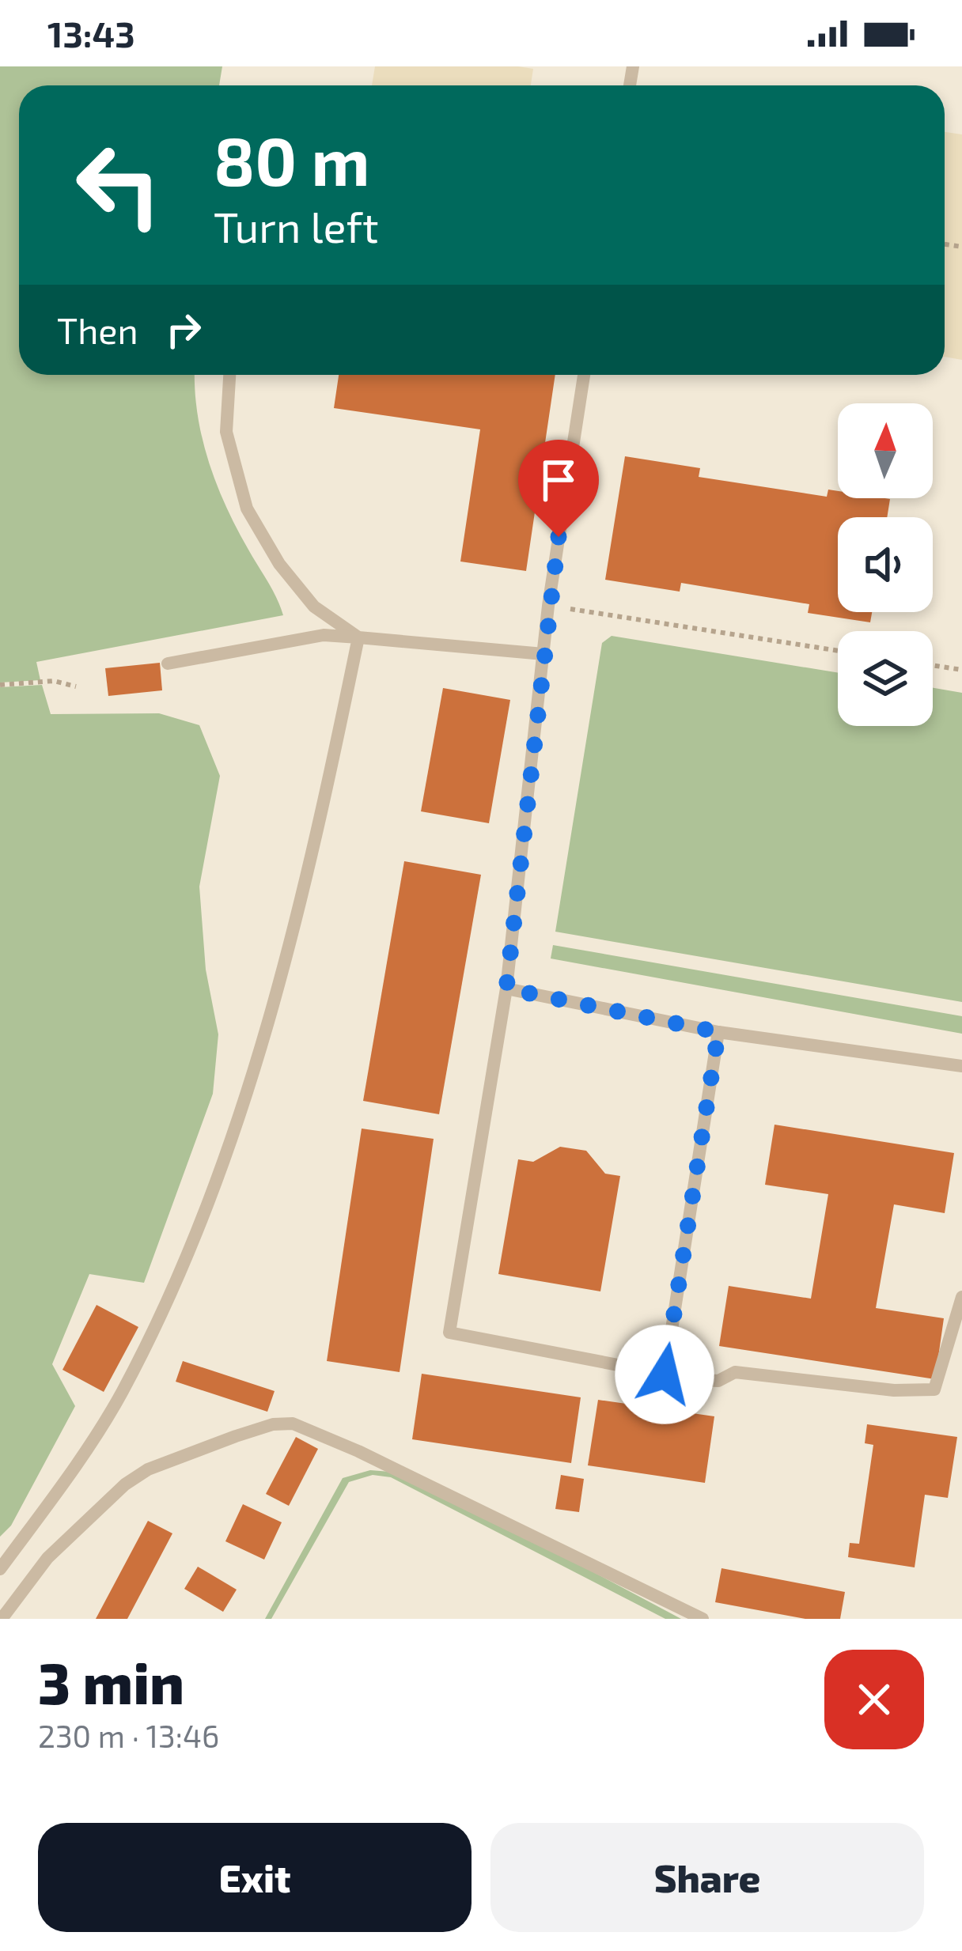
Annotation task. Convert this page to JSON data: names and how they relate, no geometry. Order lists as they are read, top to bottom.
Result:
{
  "north": "top",
  "page": {
    "status": "13:43",
    "turn": ["80 m", "Turn left"],
    "then": "Then",
    "heading": ["3 min", "230 m · 13:46"],
    "buttons": ["Exit", "Share"]
  }
}
